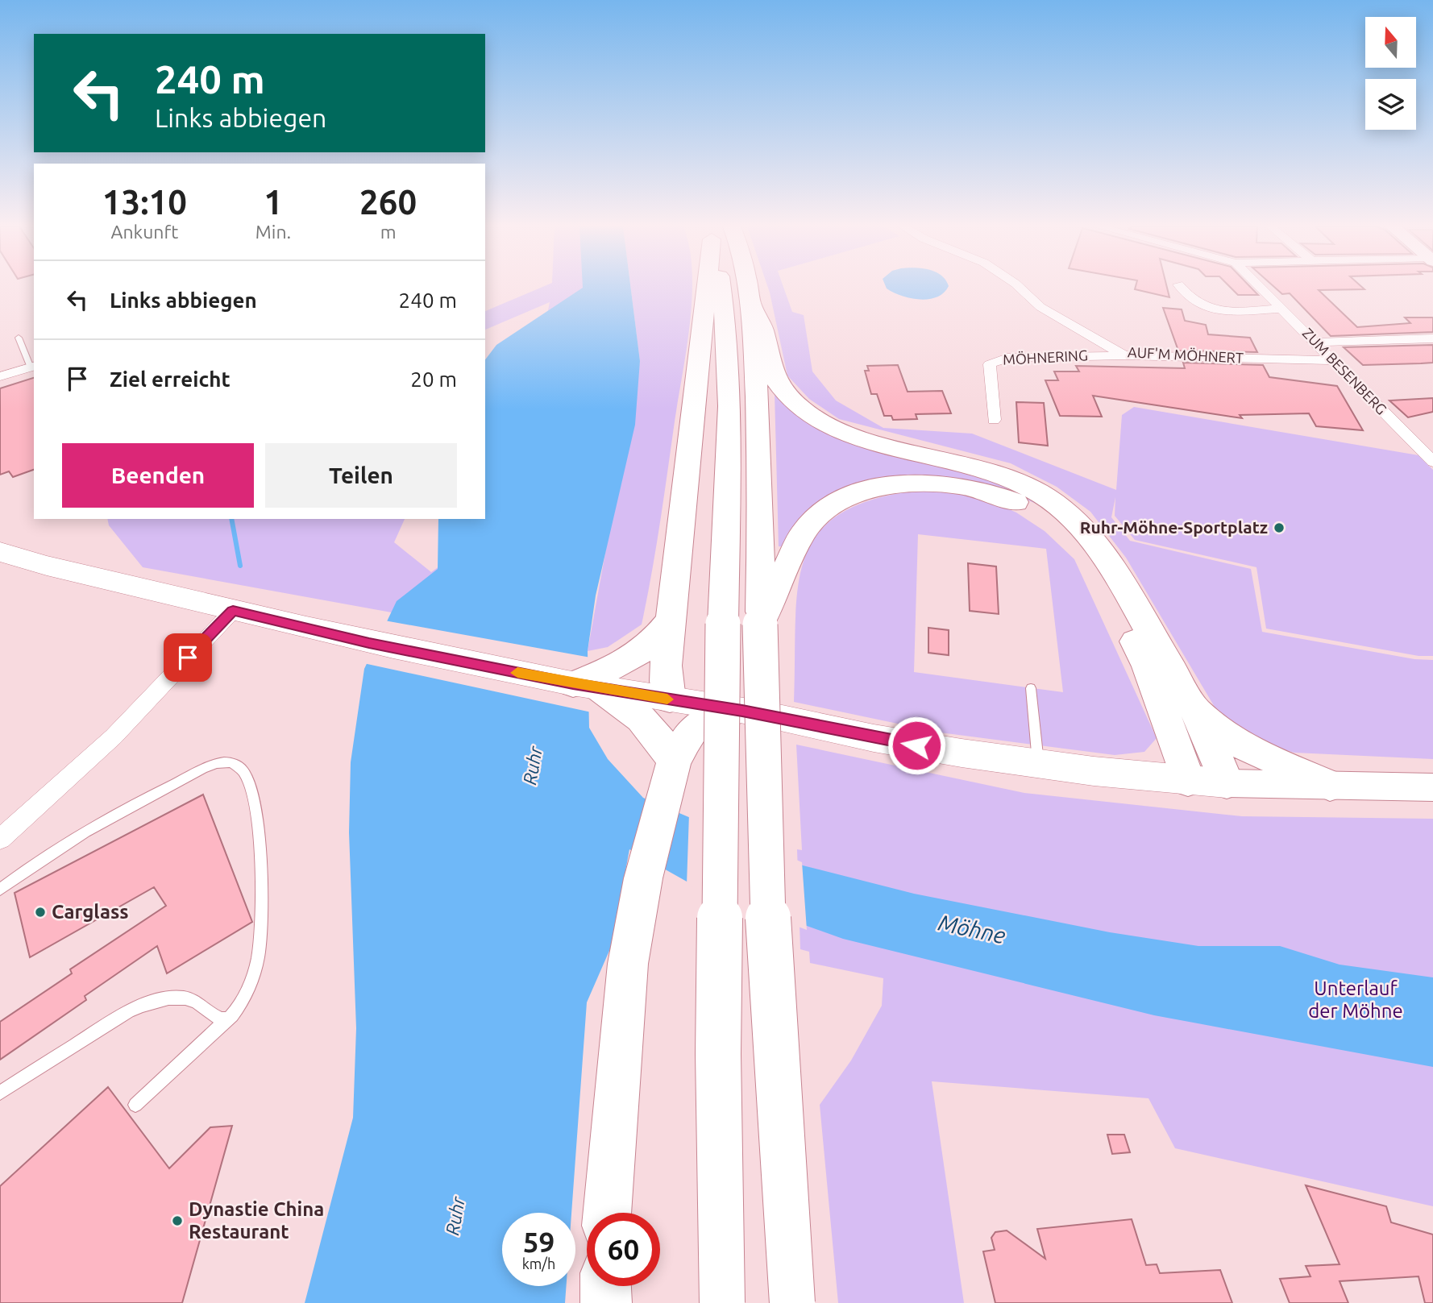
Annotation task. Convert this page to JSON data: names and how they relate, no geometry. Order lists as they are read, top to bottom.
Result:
{
  "streets": {
    "street": ["AUF'M MÖHNERT", "MÖHNERING", "ZUM BESENBERG"]
  },
  "crossings": [
    ["AUF'M MÖHNERT", "MÖHNERING"],
    ["AUF'M MÖHNERT", "ZUM BESENBERG"]
  ],
  "water": ["Ruhr", "Möhne"],
  "parks": ["Unterlauf der Möhne"],
  "places": ["Ruhr-Möhne-Sportplatz", "Carglass", "Dynastie China Restaurant"],
  "north": "top",
  "page": {
    "turn": ["240 m", "Links abbiegen"],
    "eta": [
      "13:10",
      "Ankunft",
      "1",
      "Min.",
      "260",
      "m"
    ],
    "list": [
      {
        "name": "Links abbiegen",
        "value": "240 m"
      },
      {
        "name": "Ziel erreicht",
        "value": "20 m"
      }
    ],
    "buttons": ["Beenden", "Teilen"],
    "speed": "59 km/h",
    "limit": "60"
  }
}
